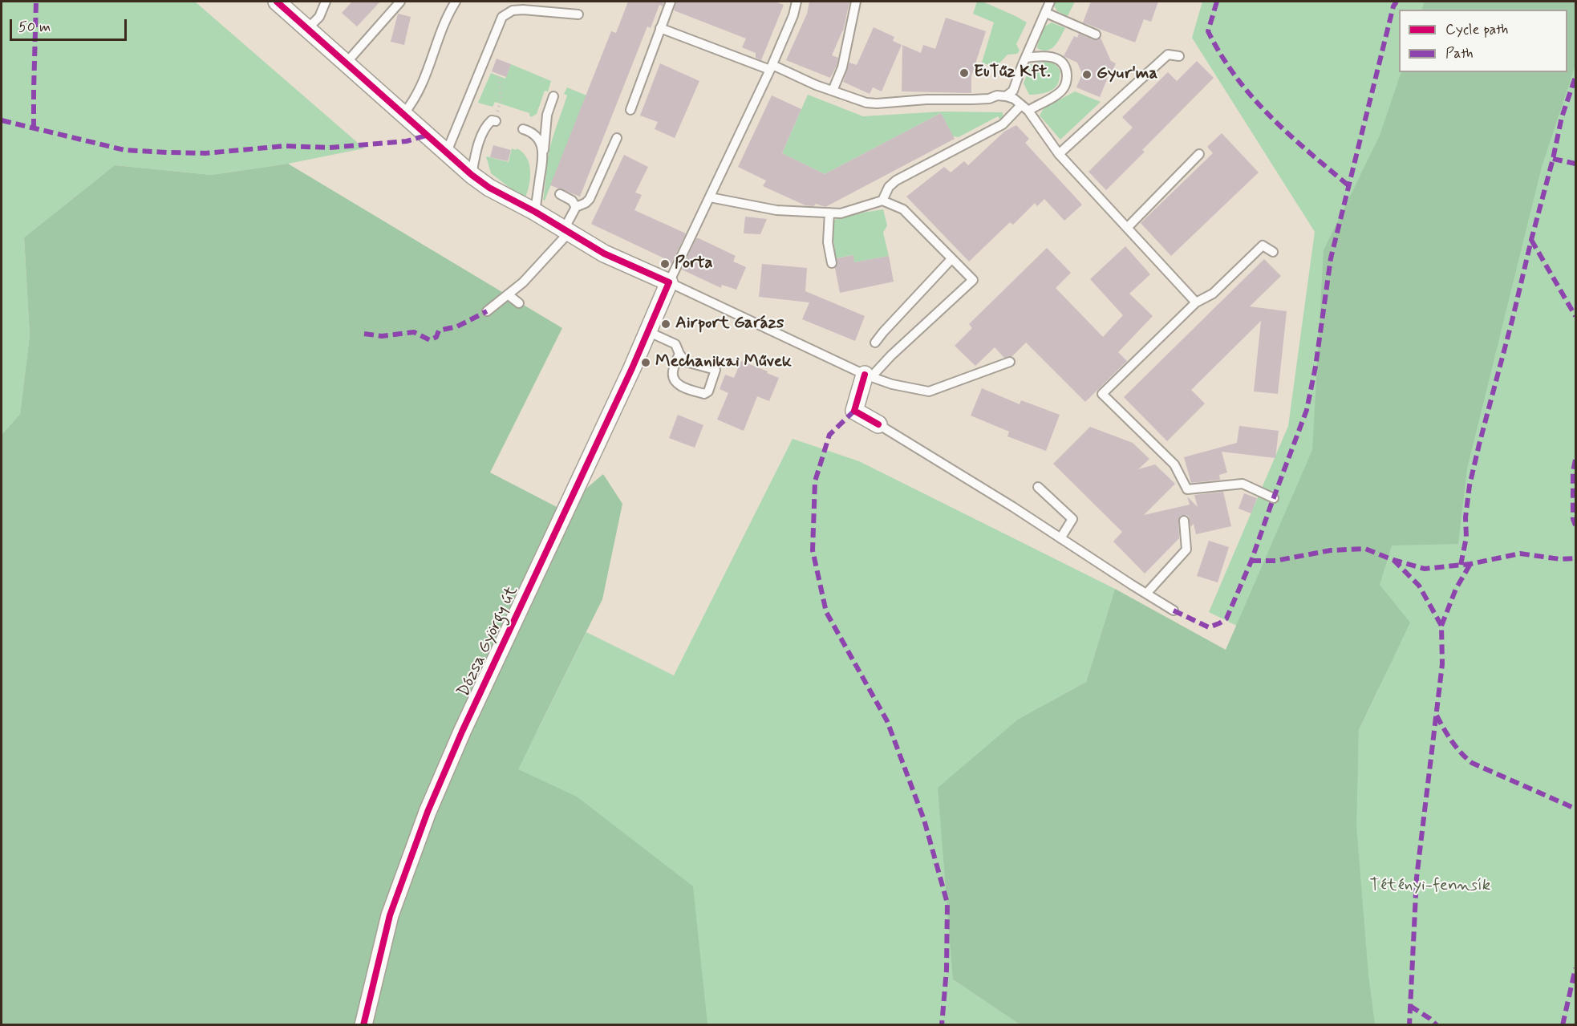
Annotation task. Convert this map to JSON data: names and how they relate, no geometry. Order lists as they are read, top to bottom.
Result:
{
  "streets": {
    "street": ["Dózsa György út"]
  },
  "parks": ["Tétényi-fennsík"],
  "places": [
    "EuTűz Kft.",
    "Gyur'ma",
    "Porta",
    "Airport Garázs",
    "Mechanikai Művek"
  ],
  "legend": ["Cycle path", "Path"],
  "scale_bar": "50 m"
}
